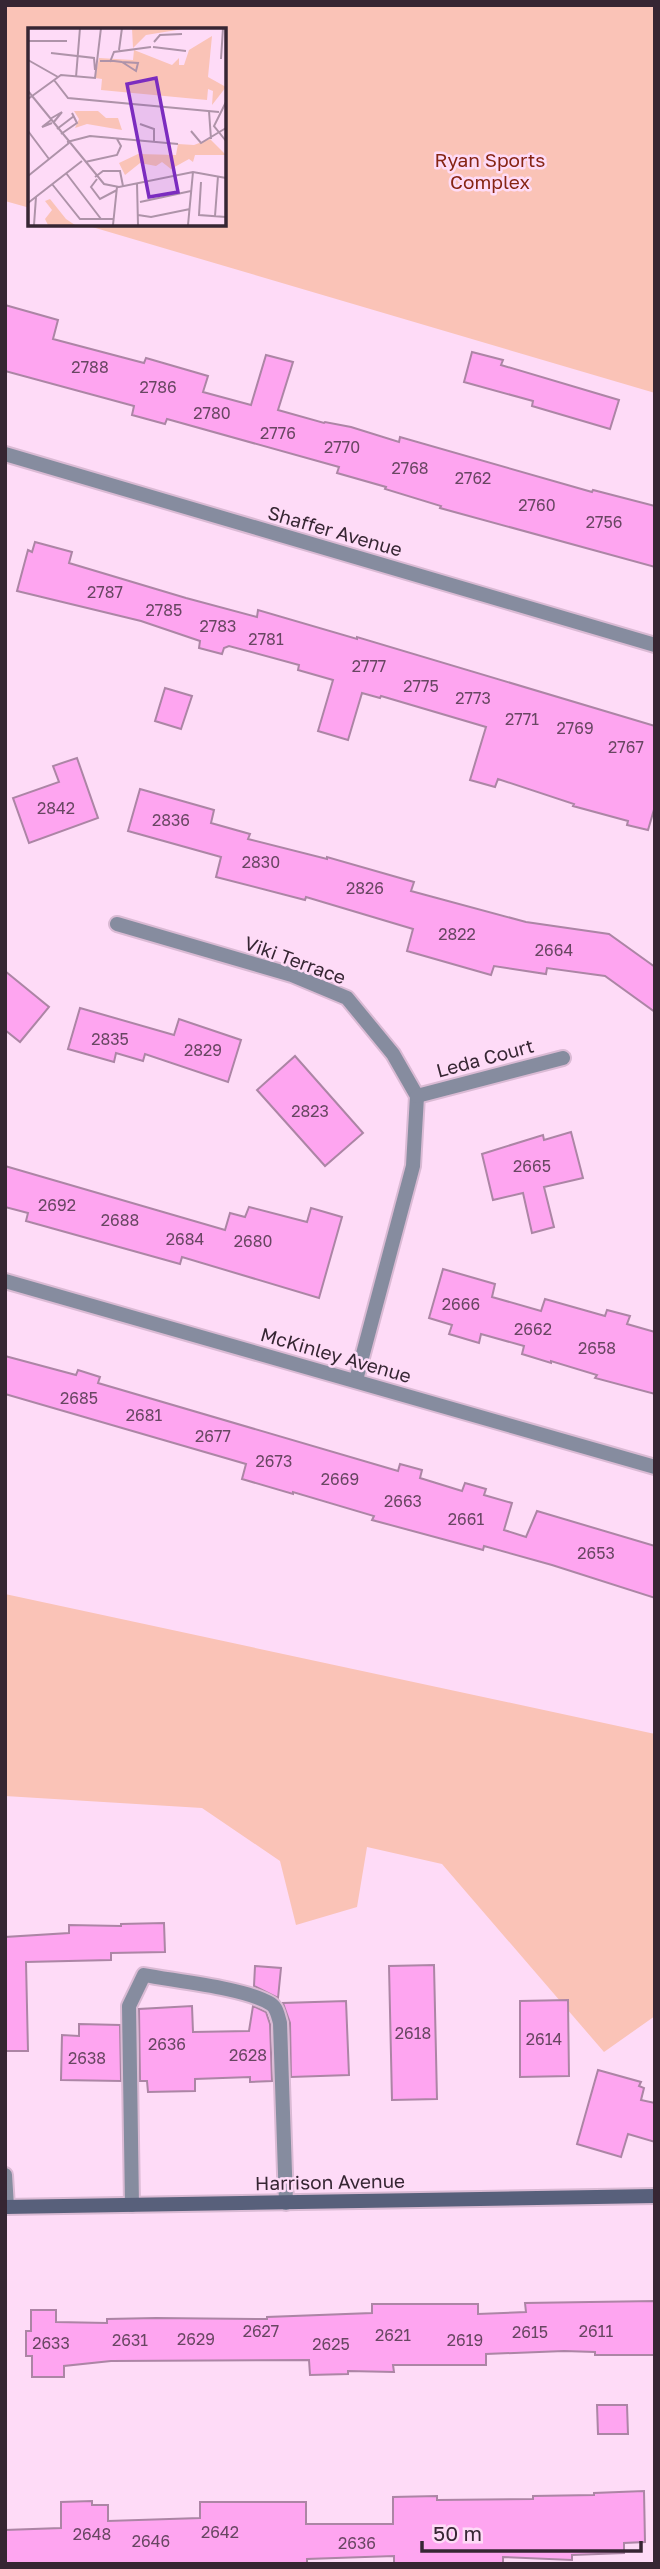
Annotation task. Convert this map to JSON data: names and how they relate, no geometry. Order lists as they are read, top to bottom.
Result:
{
  "streets": {
    "main road": ["Harrison Avenue"],
    "street": [
      "Shaffer Avenue",
      "Viki Terrace",
      "Leda Court",
      "McKinley Avenue"
    ]
  },
  "crossings": [
    ["Viki Terrace", "Leda Court"]
  ],
  "parks": ["Ryan Sports Complex"],
  "house_numbers": [
    "2788",
    "2786",
    "2780",
    "2776",
    "2770",
    "2768",
    "2762",
    "2760",
    "2756",
    "2787",
    "2785",
    "2783",
    "2781",
    "2777",
    "2775",
    "2773",
    "2771",
    "2769",
    "2767",
    "2842",
    "2836",
    "2830",
    "2826",
    "2822",
    "2664",
    "2835",
    "2829",
    "2823",
    "2665",
    "2692",
    "2688",
    "2684",
    "2680",
    "2666",
    "2662",
    "2658",
    "2685",
    "2681",
    "2677",
    "2673",
    "2669",
    "2663",
    "2661",
    "2653",
    "2618",
    "2614",
    "2636",
    "2628",
    "2638",
    "2627",
    "2611",
    "2615",
    "2621",
    "2629",
    "2631",
    "2619",
    "2633",
    "2625",
    "2642",
    "2648",
    "2646",
    "2636"
  ],
  "scale_bar": "50 m"
}
